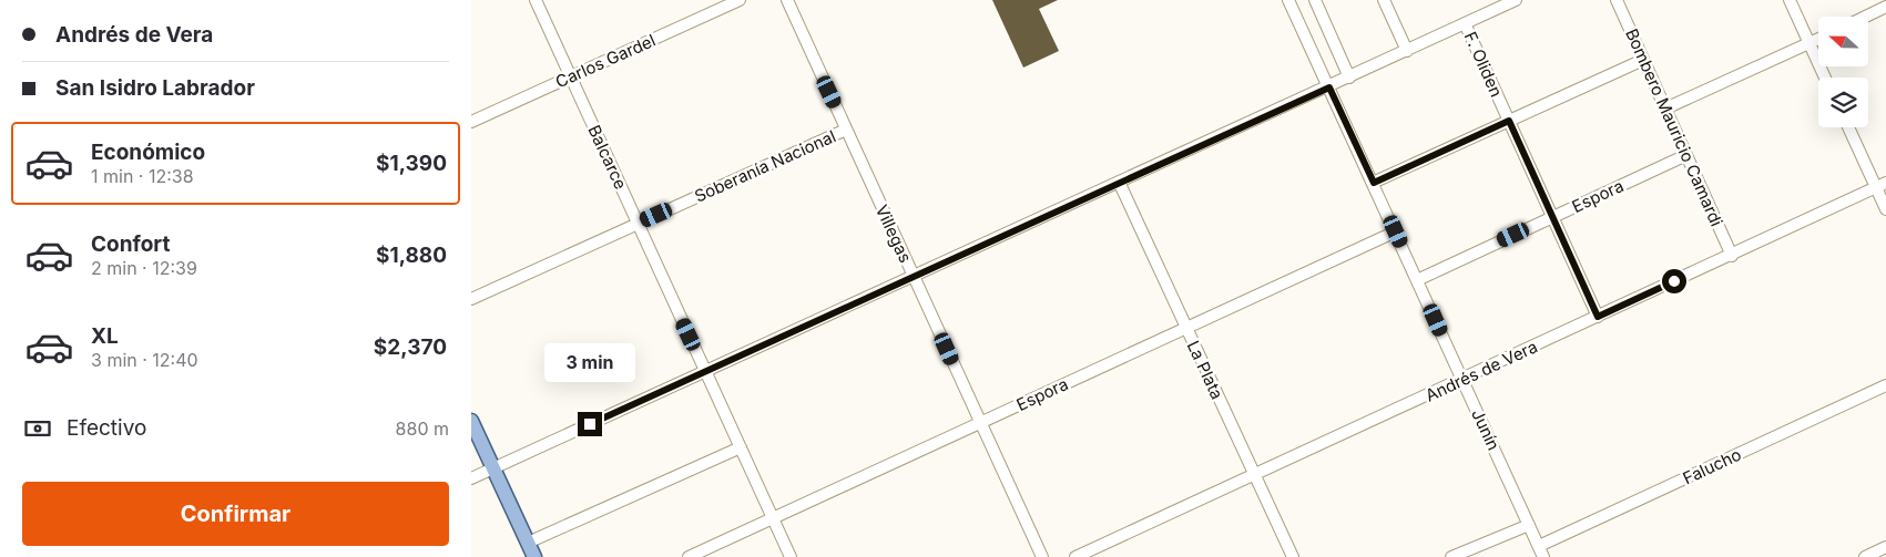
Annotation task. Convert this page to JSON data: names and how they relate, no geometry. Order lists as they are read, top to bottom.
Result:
{
  "streets": {
    "street": [
      "Carlos Gardel",
      "F. Oliden",
      "Bombero Mauricio Camardi",
      "Balcarce",
      "Soberanía Nacional",
      "Espora",
      "Villegas",
      "La Plata",
      "Andrés de Vera",
      "Junín",
      "Falucho"
    ]
  },
  "crossings": [
    ["Carlos Gardel", "Balcarce"],
    ["F. Oliden", "Espora"],
    ["F. Oliden", "Andrés de Vera"],
    ["Bombero Mauricio Camardi", "Espora"],
    ["Bombero Mauricio Camardi", "Andrés de Vera"],
    ["Balcarce", "Soberanía Nacional"],
    ["Balcarce", "Espora"],
    ["Soberanía Nacional", "Villegas"],
    ["Espora", "Villegas"],
    ["Espora", "La Plata"],
    ["Espora", "Junín"],
    ["La Plata", "Andrés de Vera"],
    ["Andrés de Vera", "Junín"],
    ["Junín", "Falucho"]
  ],
  "north": "left",
  "page": {
    "banner": ["Andrés de Vera", "San Isidro Labrador"],
    "list": [
      {
        "name": "Económico",
        "note": "1 min · 12:38",
        "value": "$1,390"
      },
      {
        "name": "Confort",
        "note": "2 min · 12:39",
        "value": "$1,880"
      },
      {
        "name": "XL",
        "note": "3 min · 12:40",
        "value": "$2,370"
      }
    ],
    "bubble": "3 min",
    "pay": ["Efectivo", "880 m"],
    "buttons": "Confirmar"
  }
}
